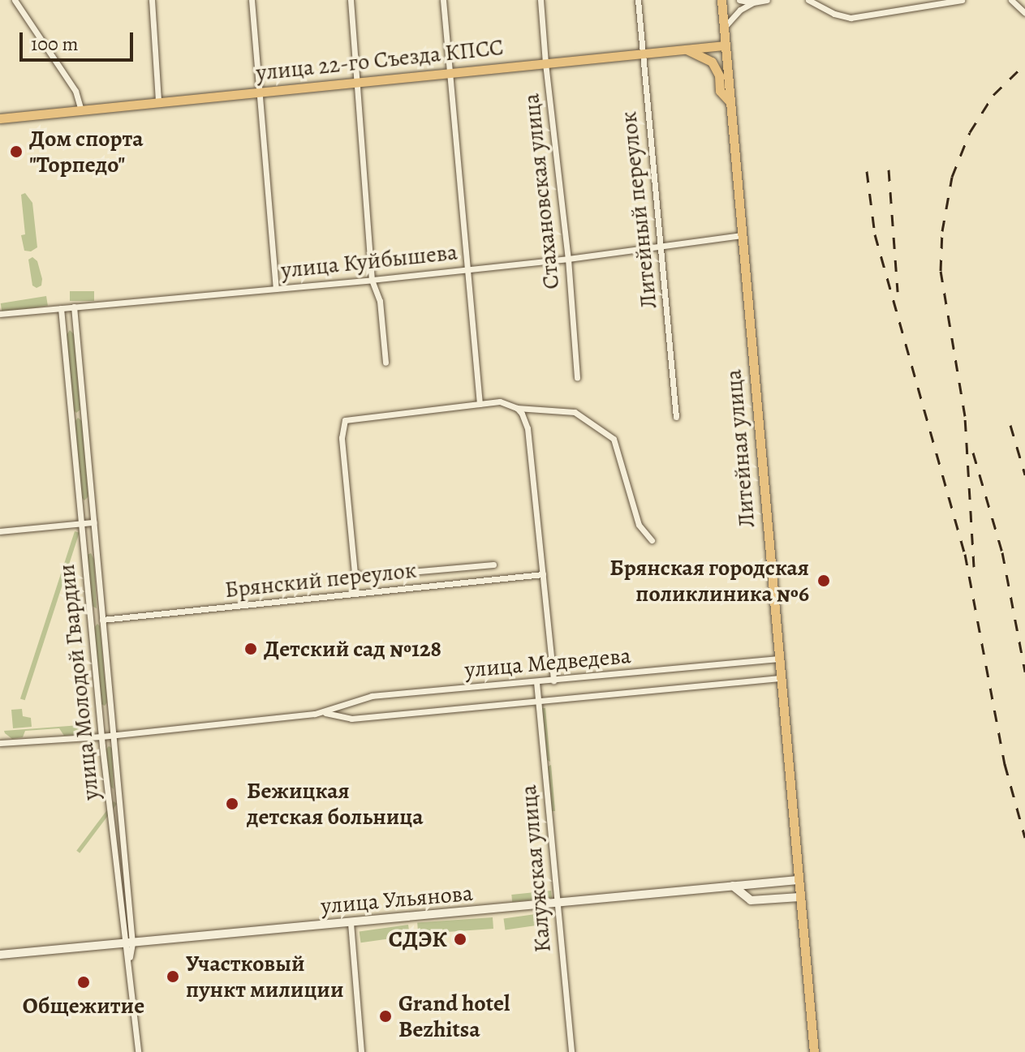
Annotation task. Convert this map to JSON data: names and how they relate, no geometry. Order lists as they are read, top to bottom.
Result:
{
  "streets": {
    "main road": ["улица 22-го Съезда КПСС", "Литейная улица", "улица Ульянова"],
    "street": [
      "Стахановская улица",
      "Литейный переулок",
      "улица Куйбышева",
      "Брянский переулок",
      "улица Медведева",
      "улица Молодой Гвардии",
      "Калужская улица"
    ]
  },
  "crossings": [
    ["улица 22-го Съезда КПСС", "Стахановская улица"],
    ["улица 22-го Съезда КПСС", "Литейный переулок"],
    ["улица 22-го Съезда КПСС", "Литейная улица"],
    ["Стахановская улица", "улица Куйбышева"],
    ["Литейный переулок", "улица Куйбышева"],
    ["улица Куйбышева", "Литейная улица"],
    ["улица Куйбышева", "улица Молодой Гвардии"],
    ["Литейная улица", "улица Медведева"],
    ["Литейная улица", "улица Ульянова"],
    ["Брянский переулок", "улица Молодой Гвардии"],
    ["улица Медведева", "улица Молодой Гвардии"],
    ["улица Медведева", "Калужская улица"],
    ["улица Молодой Гвардии", "улица Ульянова"],
    ["Калужская улица", "улица Ульянова"]
  ],
  "places": [
    "Дом спорта \"Торпедо\"",
    "Брянская городская поликлиника №6",
    "Детский сад №128",
    "Бежицкая детская больница",
    "СДЭК",
    "Участковый пункт милиции",
    "Общежитие",
    "Grand hotel Bezhitsa"
  ],
  "scale_bar": "100 m"
}
